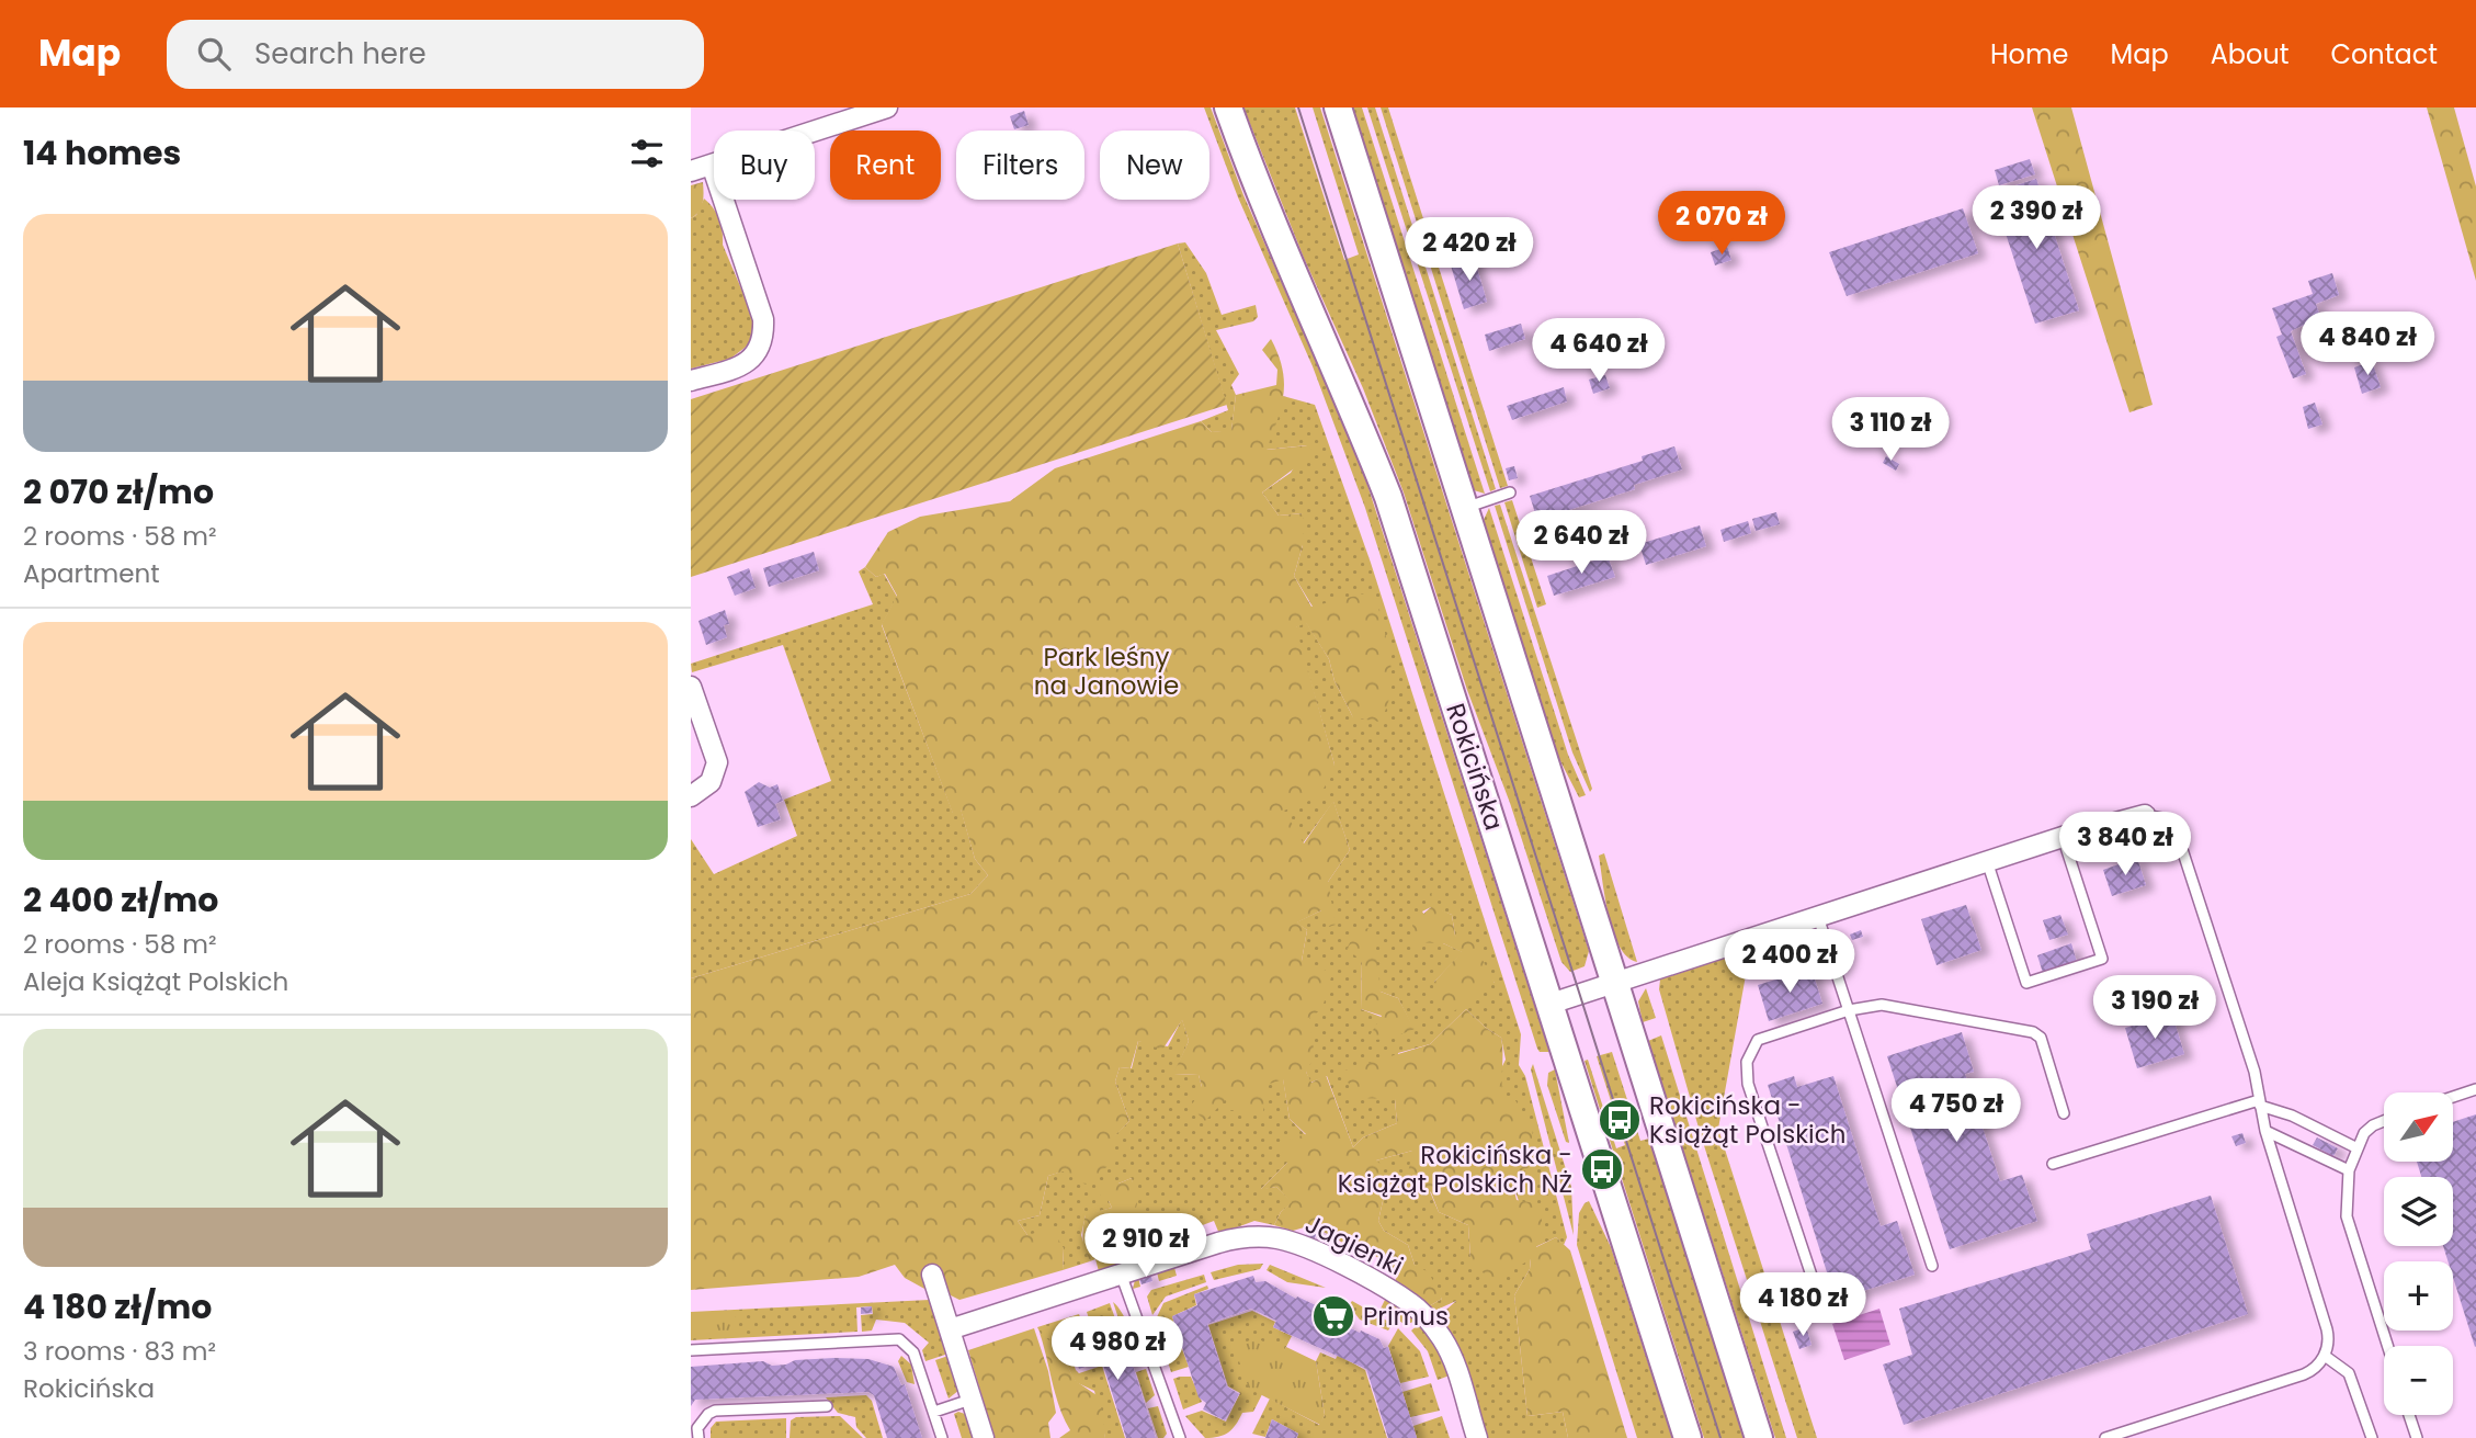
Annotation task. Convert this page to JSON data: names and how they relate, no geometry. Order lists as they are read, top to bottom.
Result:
{
  "streets": {
    "main road": ["Rokicińska"],
    "street": ["Jagienki"]
  },
  "parks": ["Park leśny na Janowie"],
  "places": {
    "bus stop": ["Rokicińska - Książąt Polskich", "Rokicińska - Książąt Polskich NŻ"],
    "supermarket": ["Primus"]
  },
  "north": "top right",
  "page": {
    "header": "Map",
    "search": "Search here",
    "nav": [
      "Home",
      "Map",
      "About",
      "Contact"
    ],
    "heading": "14 homes",
    "chip": [
      "Buy",
      "Rent",
      "Filters",
      "New"
    ],
    "price": [
      "2 390 zł",
      "2 070 zł",
      "2 420 zł",
      "4 840 zł",
      "4 640 zł",
      "3 110 zł",
      "2 640 zł",
      "3 840 zł",
      "2 400 zł",
      "3 190 zł",
      "4 750 zł",
      "2 910 zł",
      "4 180 zł",
      "4 980 zł"
    ],
    "list": [
      {
        "name": "2 070 zł/mo",
        "note": "2 rooms · 58 m² · Apartment"
      },
      {
        "name": "2 400 zł/mo",
        "note": "2 rooms · 58 m² · Aleja Książąt Polskich"
      },
      {
        "name": "4 180 zł/mo",
        "note": "3 rooms · 83 m² · Rokicińska"
      }
    ],
    "map_buttons": ["+", "−"]
  }
}
